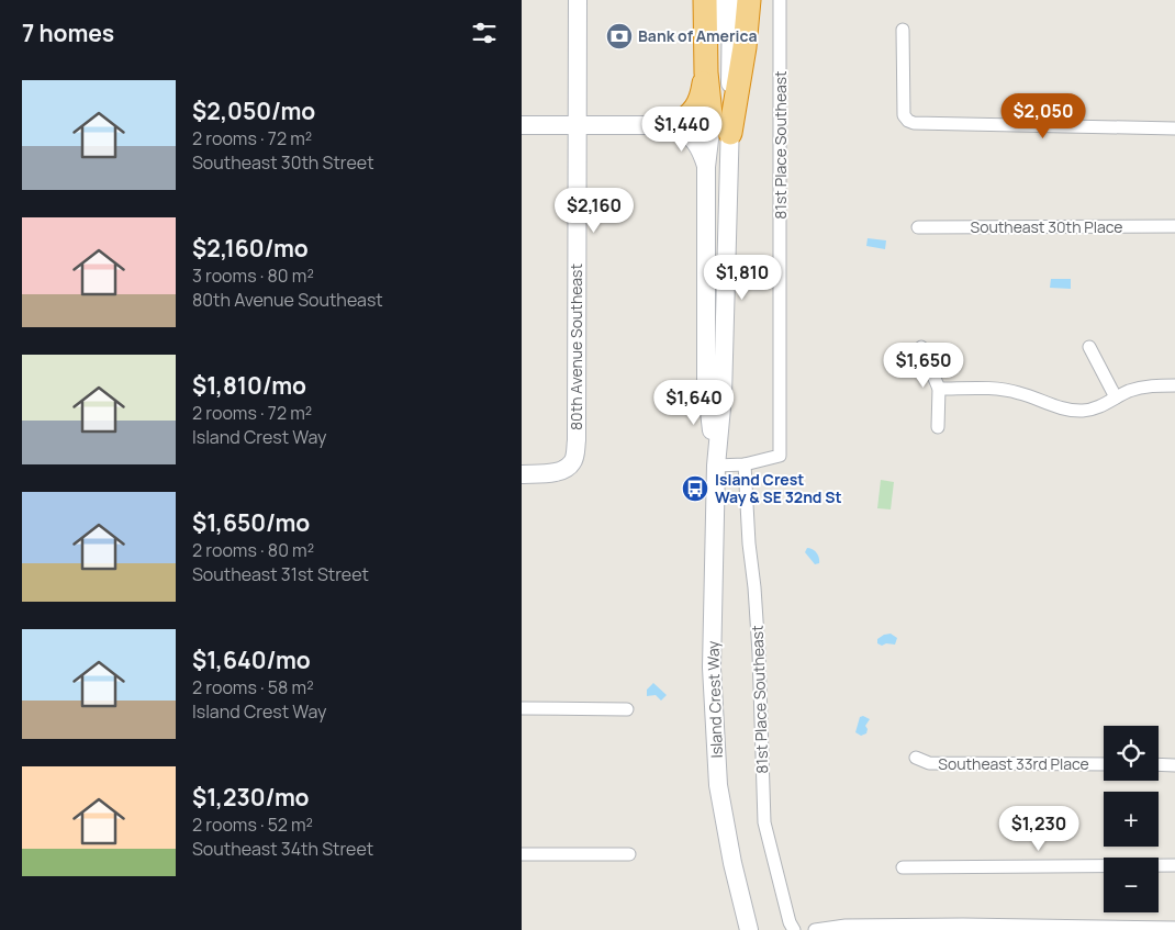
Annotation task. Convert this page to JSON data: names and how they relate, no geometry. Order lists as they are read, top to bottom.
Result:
{
  "streets": {
    "main road": ["80th Avenue Southeast", "Island Crest Way"],
    "street": ["81st Place Southeast", "Southeast 30th Place", "Southeast 33rd Place"]
  },
  "places": {
    "bank": ["Bank of America"],
    "bus stop": ["Island Crest Way & SE 32nd St"]
  },
  "page": {
    "heading": "7 homes",
    "list": [
      {
        "name": "$2,050/mo",
        "note": "2 rooms · 72 m² · Southeast 30th Street"
      },
      {
        "name": "$2,160/mo",
        "note": "3 rooms · 80 m² · 80th Avenue Southeast"
      },
      {
        "name": "$1,810/mo",
        "note": "2 rooms · 72 m² · Island Crest Way"
      },
      {
        "name": "$1,650/mo",
        "note": "2 rooms · 80 m² · Southeast 31st Street"
      },
      {
        "name": "$1,640/mo",
        "note": "2 rooms · 58 m² · Island Crest Way"
      },
      {
        "name": "$1,230/mo",
        "note": "2 rooms · 52 m² · Southeast 34th Street"
      }
    ],
    "price": [
      "$2,050",
      "$1,440",
      "$2,160",
      "$1,810",
      "$1,650",
      "$1,640",
      "$1,230"
    ],
    "map_buttons": ["+", "−"]
  }
}
